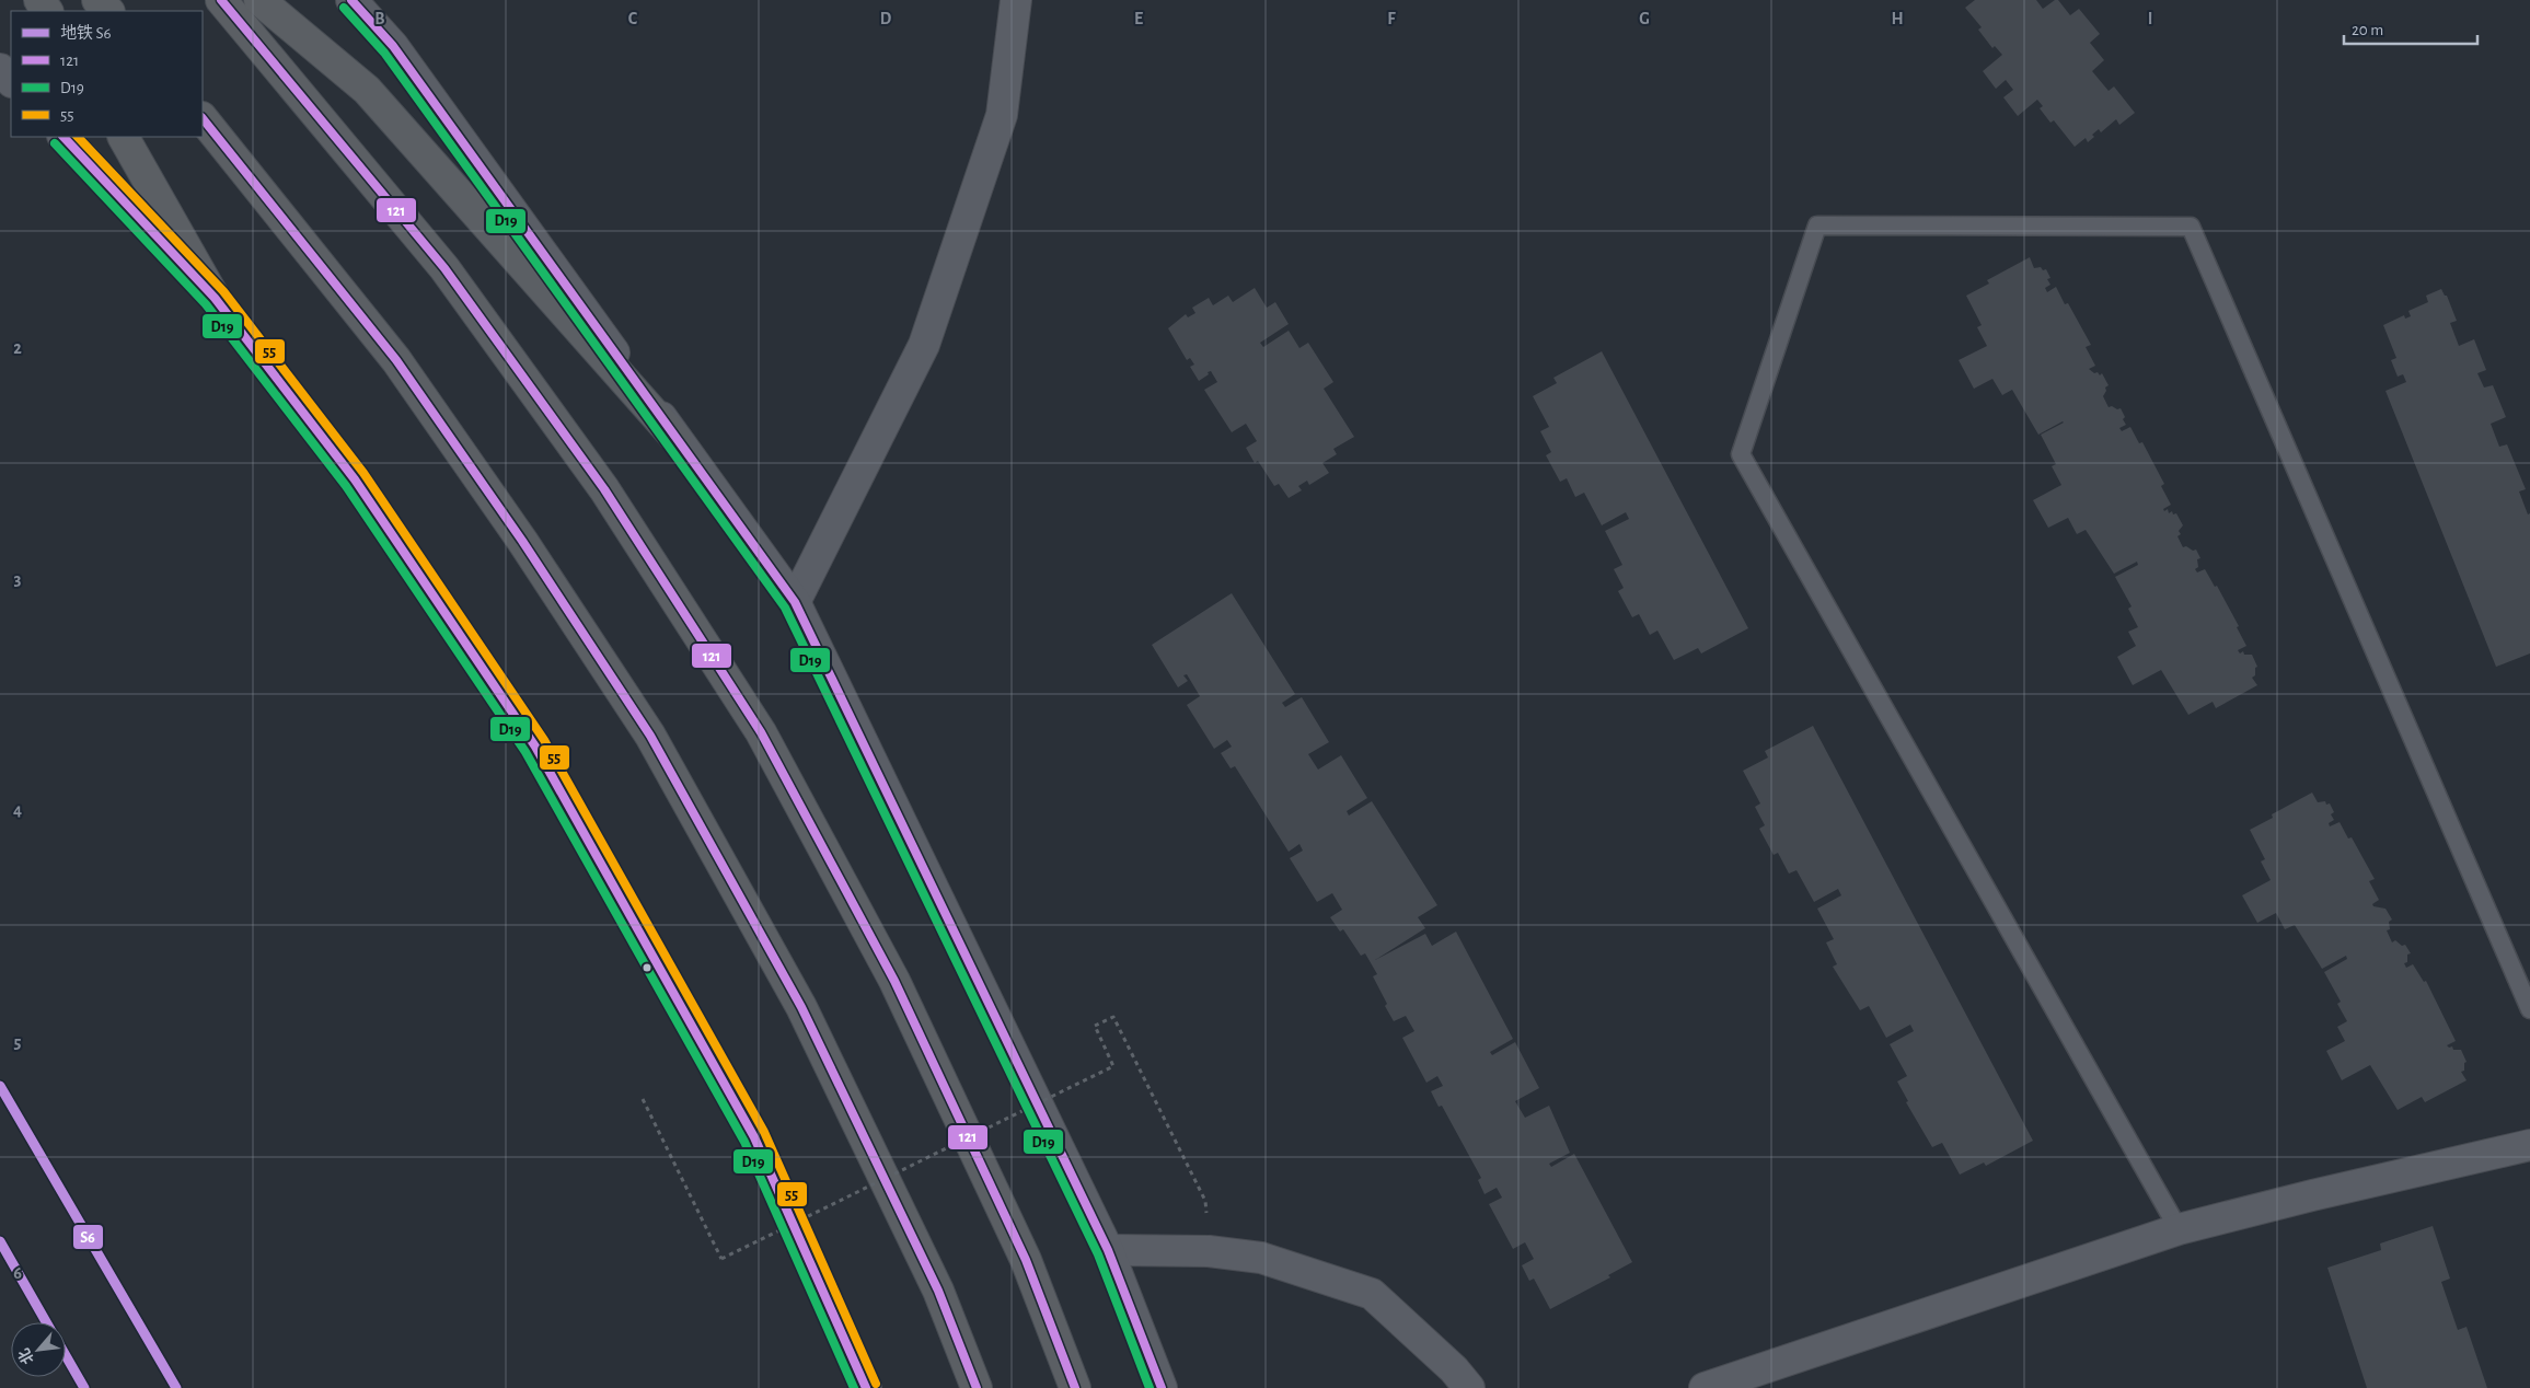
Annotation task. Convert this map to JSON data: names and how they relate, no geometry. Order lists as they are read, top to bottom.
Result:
{
  "lines": [
    "transit line 121",
    "transit line D19",
    "transit line 55",
    "metro line S6"
  ],
  "legend": [
    "地铁 S6",
    "121",
    "D19",
    "55"
  ],
  "scale_bar": "20 m",
  "north": "bottom left",
  "grid": {
    "columns": [
      "B",
      "C",
      "D",
      "E",
      "F",
      "G",
      "H",
      "I"
    ],
    "rows": [
      "2",
      "3",
      "4",
      "5",
      "6"
    ]
  }
}
